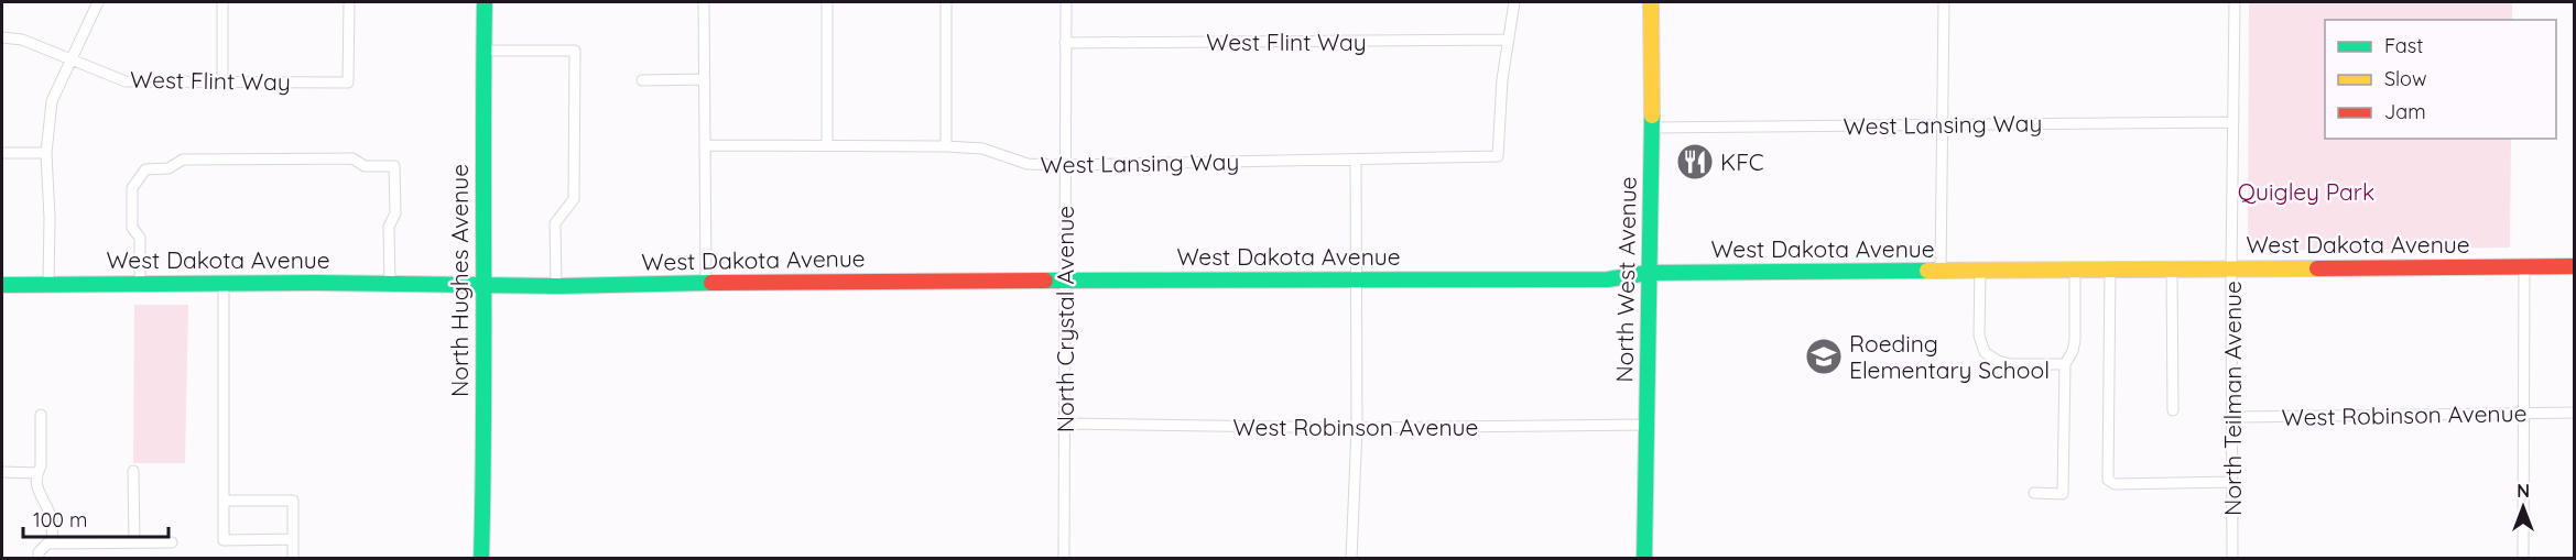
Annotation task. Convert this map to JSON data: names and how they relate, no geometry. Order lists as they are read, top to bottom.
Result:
{
  "streets": {
    "street": [
      "West Flint Way",
      "West Lansing Way",
      "West Dakota Avenue",
      "North West Avenue",
      "North Hughes Avenue",
      "North Crystal Avenue",
      "North Teilman Avenue",
      "West Robinson Avenue"
    ]
  },
  "crossings": [
    ["West Flint Way", "West Lansing Way"],
    ["West Flint Way", "North Crystal Avenue"],
    ["West Lansing Way", "North West Avenue"],
    ["West Lansing Way", "North Crystal Avenue"],
    ["West Lansing Way", "North Teilman Avenue"],
    ["West Dakota Avenue", "North West Avenue"],
    ["West Dakota Avenue", "North Hughes Avenue"],
    ["West Dakota Avenue", "North Crystal Avenue"],
    ["West Dakota Avenue", "North Teilman Avenue"],
    ["North West Avenue", "West Robinson Avenue"],
    ["North Crystal Avenue", "West Robinson Avenue"],
    ["North Teilman Avenue", "West Robinson Avenue"]
  ],
  "parks": ["Quigley Park"],
  "places": {
    "restaurant": ["KFC"],
    "school or university": ["Roeding Elementary School"]
  },
  "legend": ["Fast", "Slow", "Jam"],
  "scale_bar": "100 m",
  "north": "top"
}
